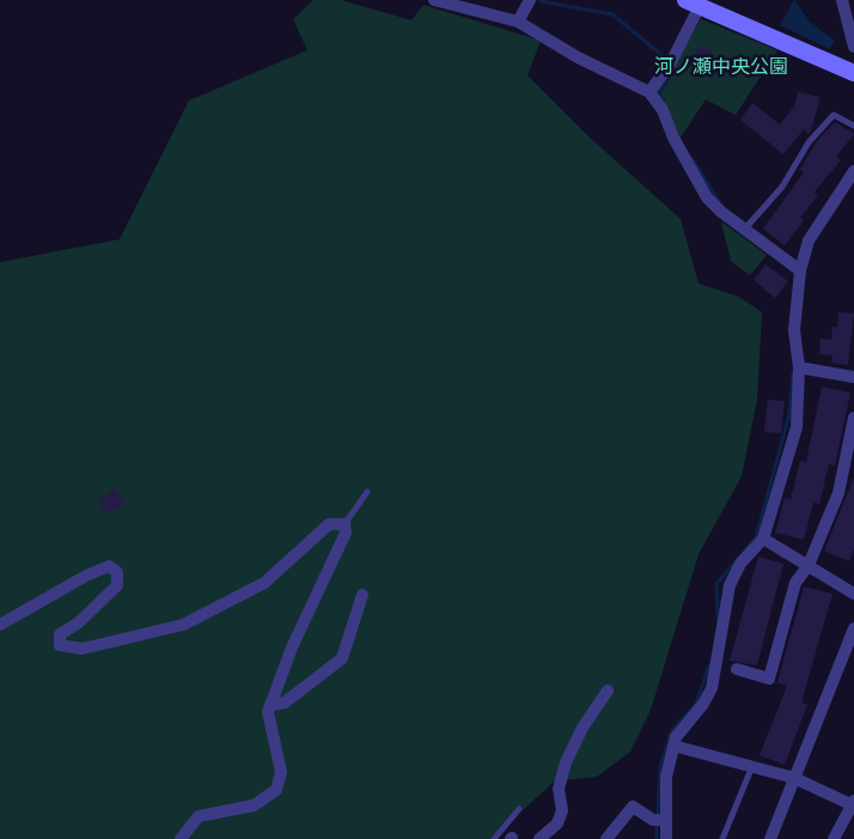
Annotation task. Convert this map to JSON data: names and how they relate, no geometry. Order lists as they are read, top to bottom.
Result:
{
  "parks": ["河ノ瀬中央公園"]
}
